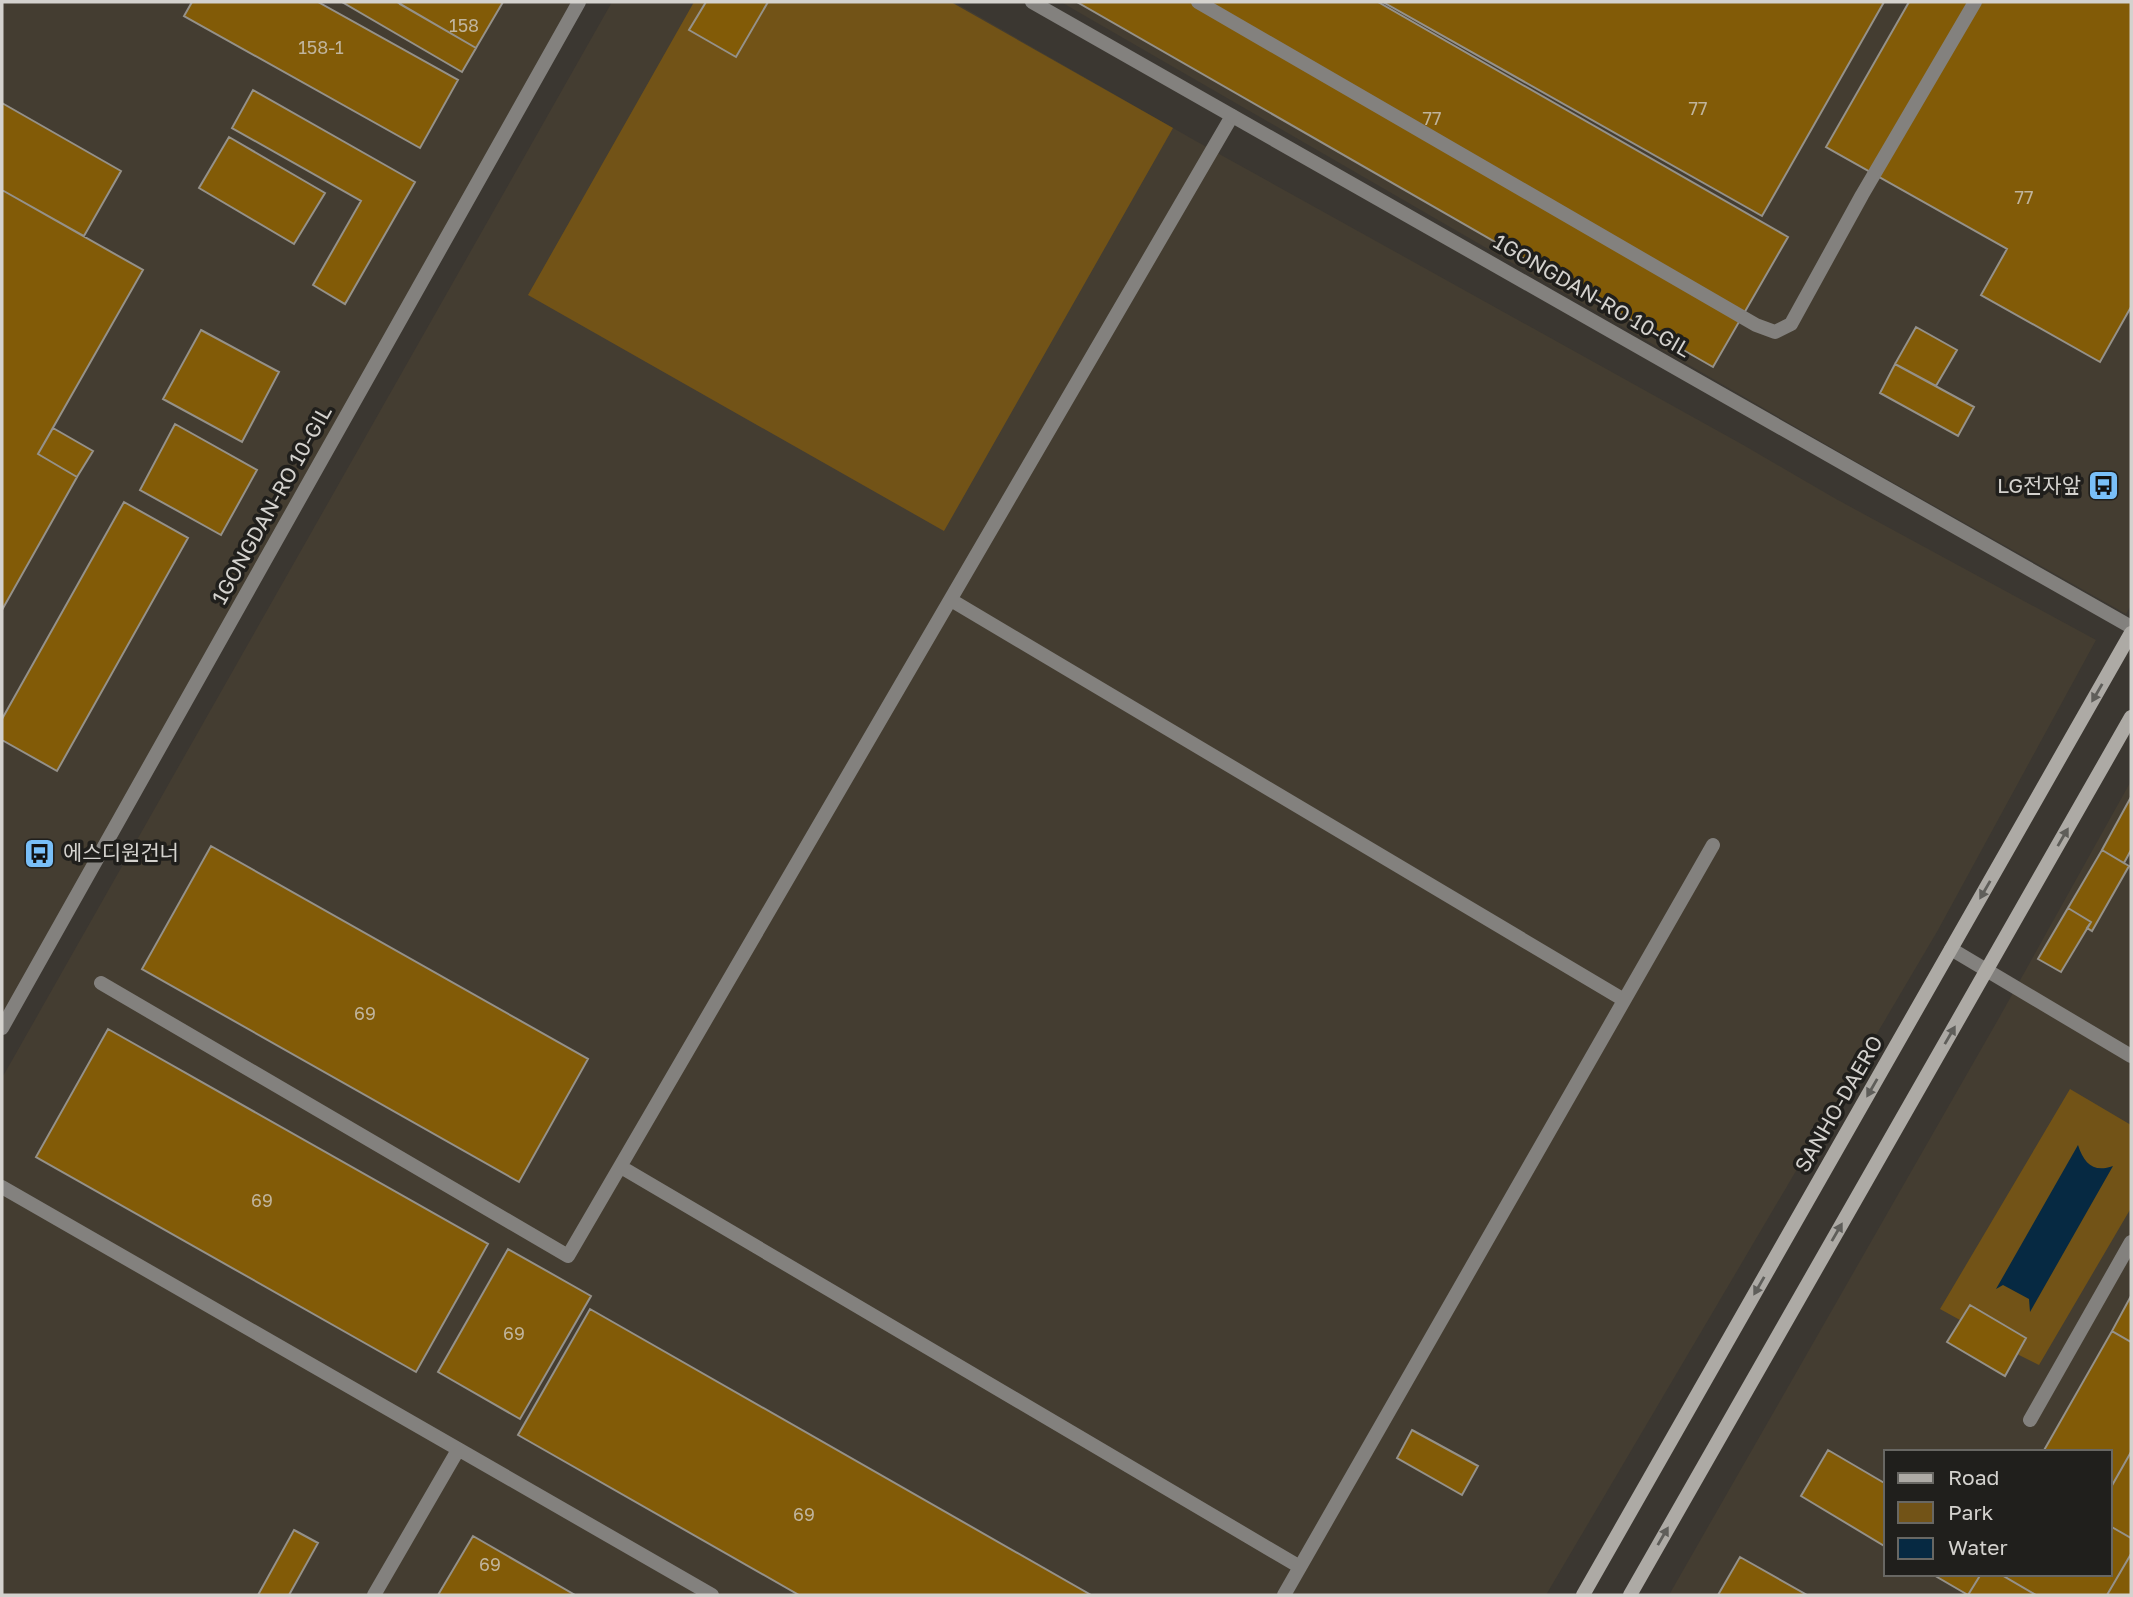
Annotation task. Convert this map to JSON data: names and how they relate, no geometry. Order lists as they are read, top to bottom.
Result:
{
  "streets": {
    "main road": ["SANHO-DAERO"],
    "street": ["1GONGDAN-RO 10-GIL"]
  },
  "places": {
    "bus stop": ["LG전자앞", "에스디원건너"]
  },
  "house_numbers": [
    "158",
    "158-1",
    "77",
    "77",
    "77",
    "69",
    "69",
    "69",
    "69",
    "69"
  ],
  "legend": ["Road", "Park", "Water"]
}
